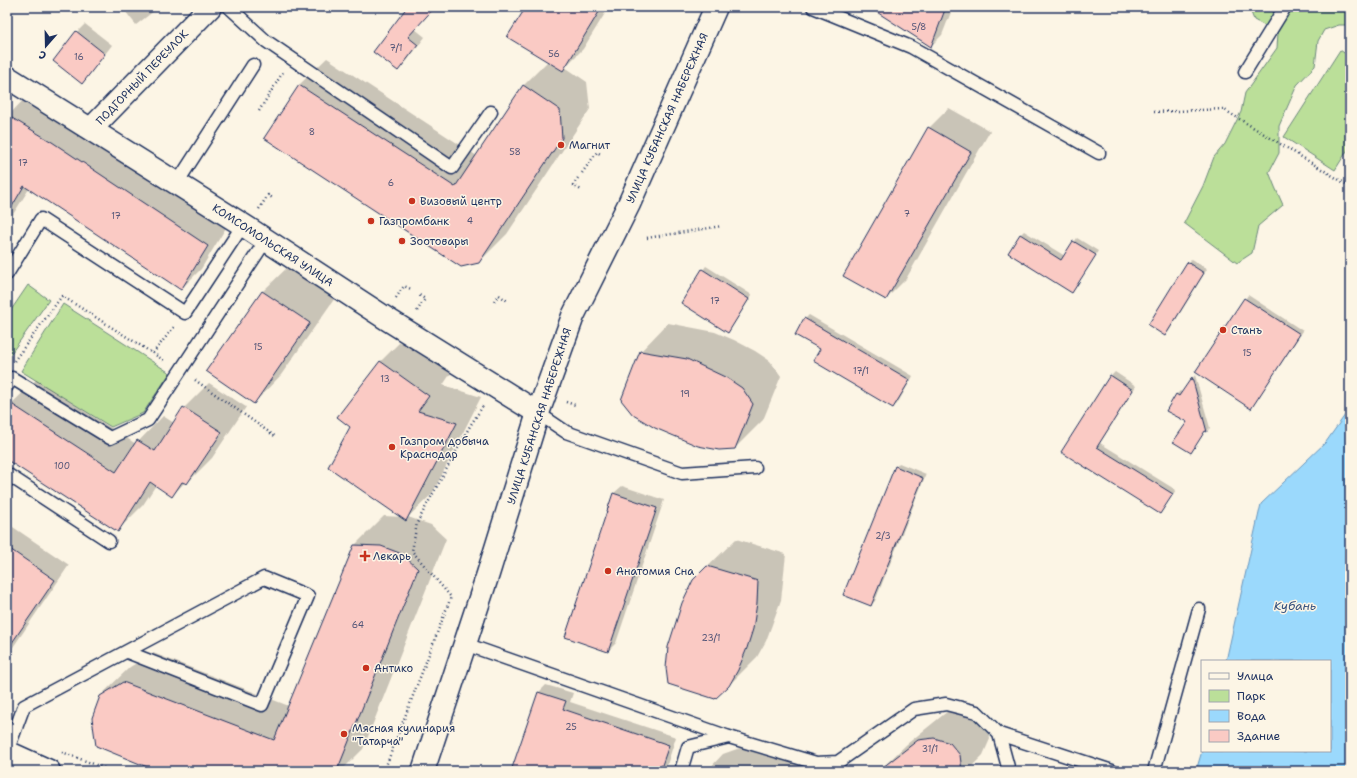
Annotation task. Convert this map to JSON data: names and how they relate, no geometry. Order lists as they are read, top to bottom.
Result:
{
  "streets": {
    "main road": ["ПОДГОРНЫЙ ПЕРЕУЛОК", "УЛИЦА КУБАНСКАЯ НАБЕРЕЖНАЯ", "КОМСОМОЛЬСКАЯ УЛИЦА"]
  },
  "crossings": [
    ["ПОДГОРНЫЙ ПЕРЕУЛОК", "КОМСОМОЛЬСКАЯ УЛИЦА"],
    ["УЛИЦА КУБАНСКАЯ НАБЕРЕЖНАЯ", "КОМСОМОЛЬСКАЯ УЛИЦА"]
  ],
  "water": ["Кубань"],
  "places": {
    "other": [
      "Магнит",
      "Визовый центр",
      "Газпромбанк",
      "Зоотовары",
      "Станъ",
      "Газпром добыча Краснодар",
      "Анатомия Сна",
      "Антико",
      "Мясная кулинария \"Татарча\""
    ],
    "health": ["Лекарь"]
  },
  "house_numbers": [
    "5/8",
    "7/1",
    "56",
    "16",
    "8",
    "58",
    "17",
    "6",
    "7",
    "17",
    "4",
    "17",
    "15",
    "15",
    "17/1",
    "13",
    "19",
    "100",
    "2/3",
    "64",
    "23/1",
    "25",
    "31/1"
  ],
  "legend": [
    "Улица",
    "Парк",
    "Вода",
    "Здание"
  ],
  "north": "bottom"
}
